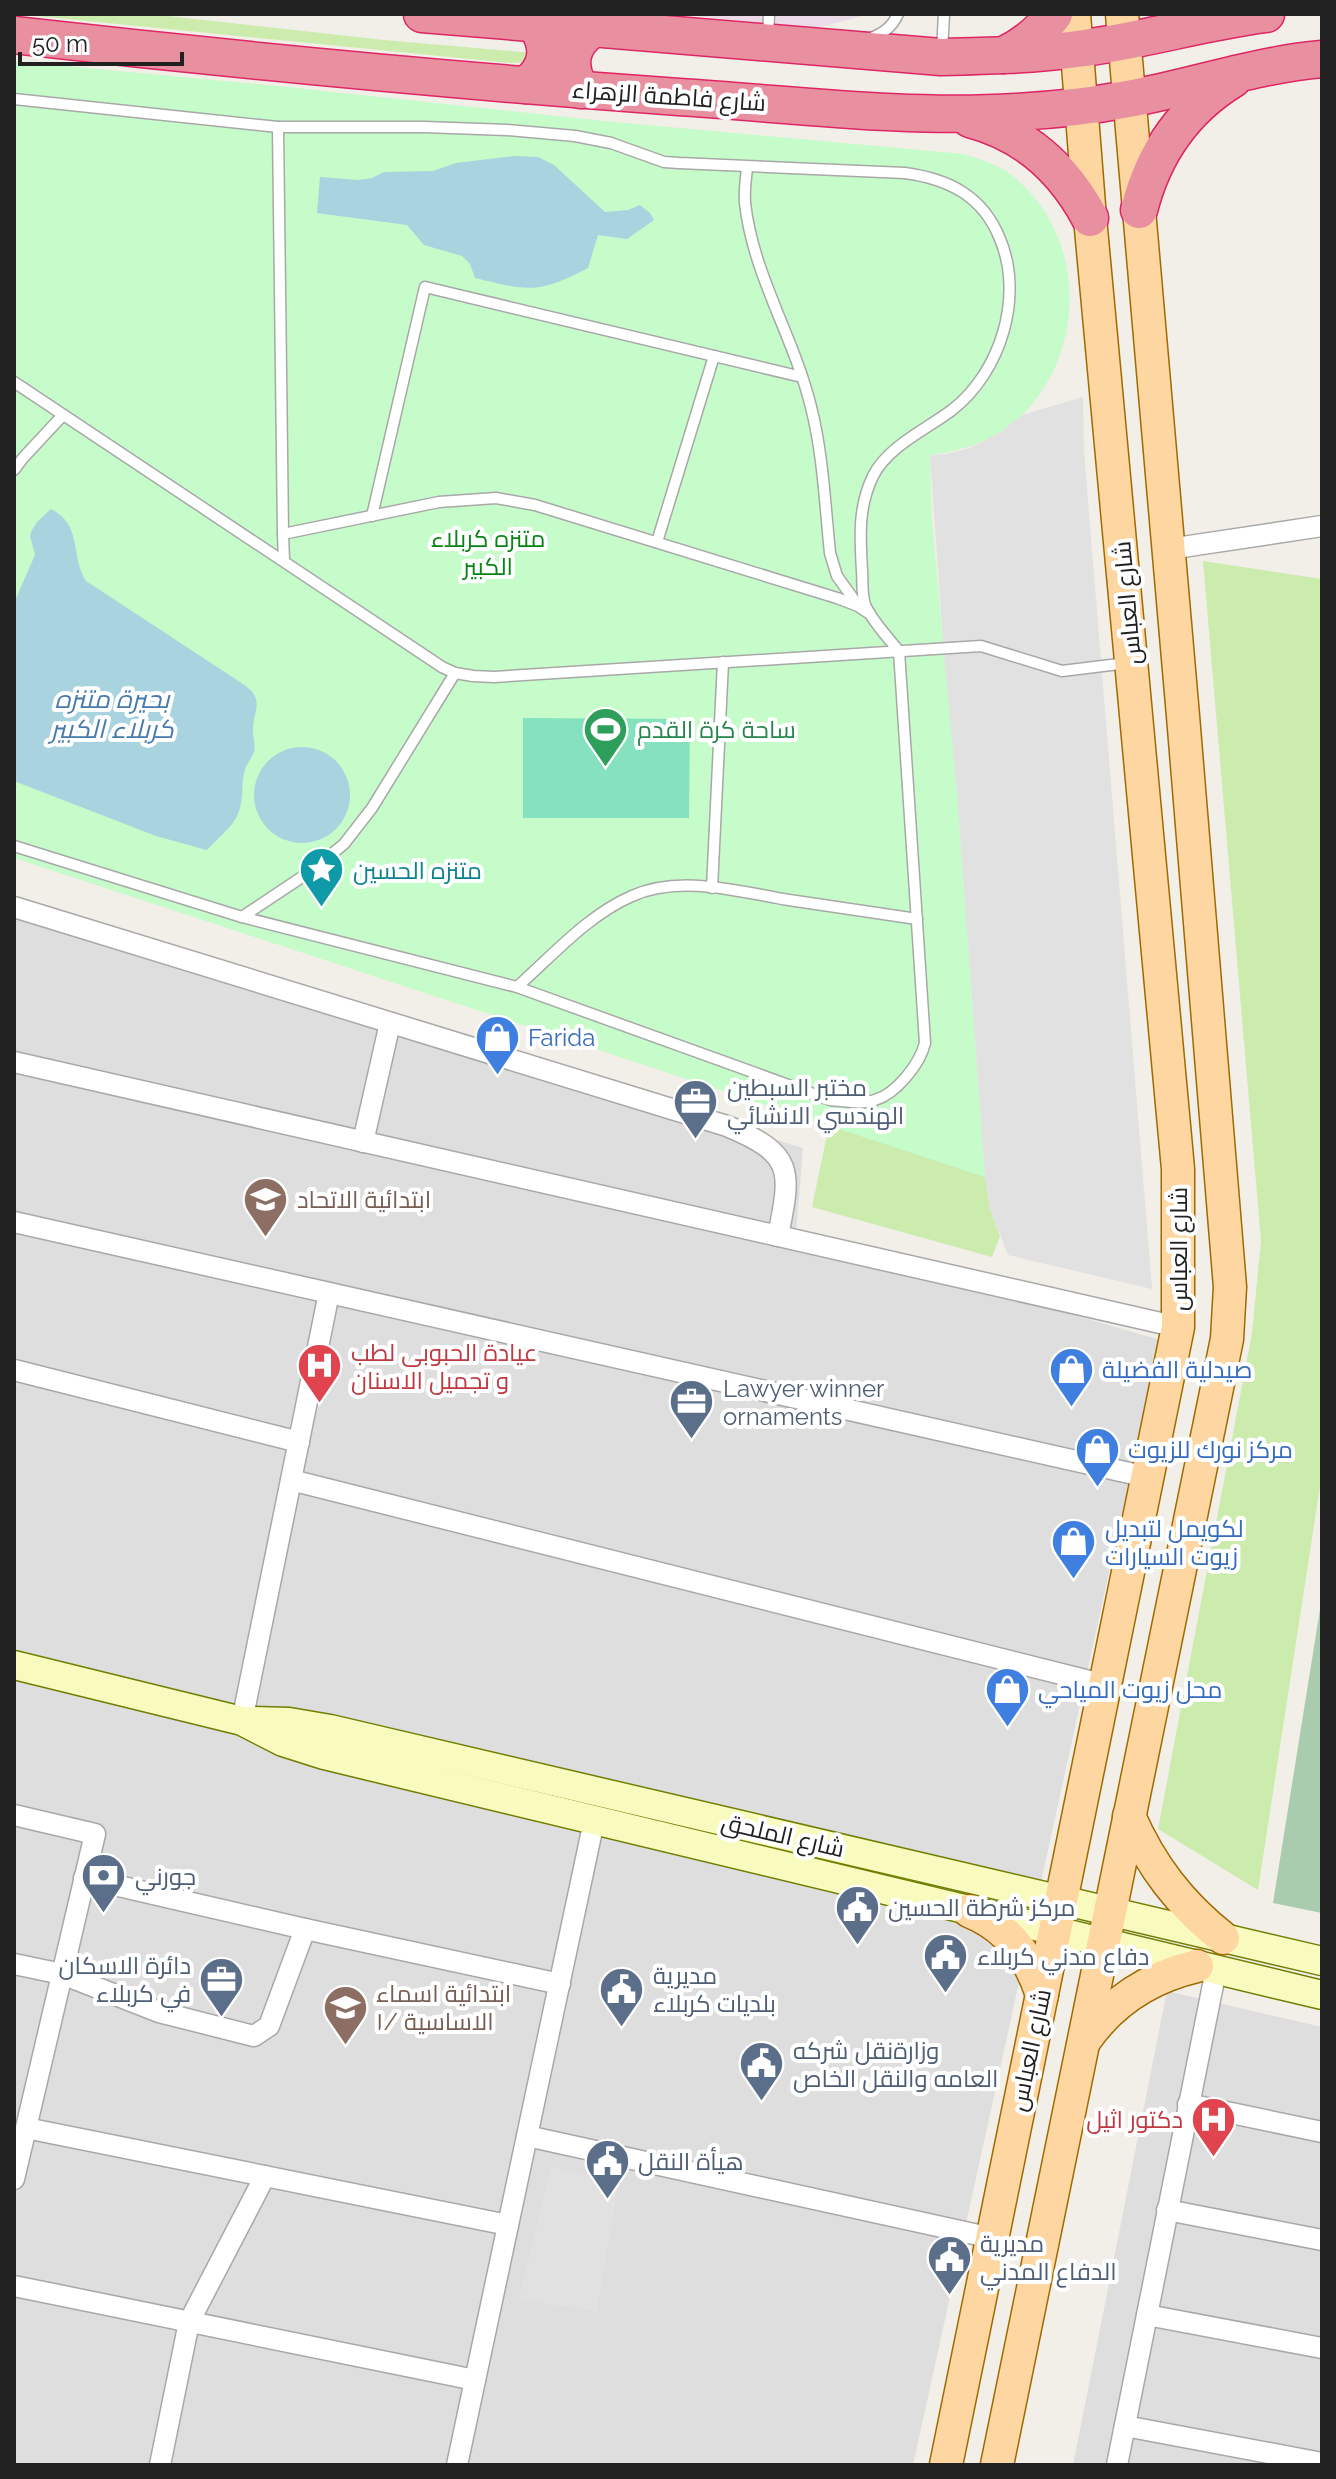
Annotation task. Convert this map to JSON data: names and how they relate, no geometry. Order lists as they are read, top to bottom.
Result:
{
  "streets": {
    "highway": ["شارع فاطمة الزهراء"],
    "main road": ["شارع العباس"],
    "street": ["شارع الملحق"]
  },
  "crossings": [
    ["شارع فاطمة الزهراء", "شارع العباس"],
    ["شارع العباس", "شارع الملحق"]
  ],
  "water": ["بحيرة متنزه كربلاء الكبير"],
  "parks": ["متنزه كربلاء الكبير"],
  "places": {
    "sports": ["ساحة كرة القدم"],
    "place": ["متنزه الحسين"],
    "shop": [
      "Farida",
      "صيدلية الفضيلة",
      "مركز نورك للزيوت",
      "لكويمل لتبديل زيوت السيارات",
      "محل زيوت المياحي"
    ],
    "office": ["مختبر السبطين الهندسي الانشائي", "Lawyer winner ornaments", "دائرة الاسكان في كربلاء"],
    "school or university": ["ابتدائية الاتحاد", "ابتدائية اسماء الاساسية /١"],
    "hospital": ["عيادة الحبوبي لطب و تجميل الاسنان", "دكتور اثيل"],
    "bank": ["جورني"],
    "public building": [
      "مركز شرطة الحسين",
      "دفاع مدني كربلاء",
      "مديرية بلديات كربلاء",
      "وزارةنقل شركه العامه والنقل الخاص",
      "هيأة النقل",
      "مديرية الدفاع المدني"
    ]
  },
  "scale_bar": "50 m"
}
